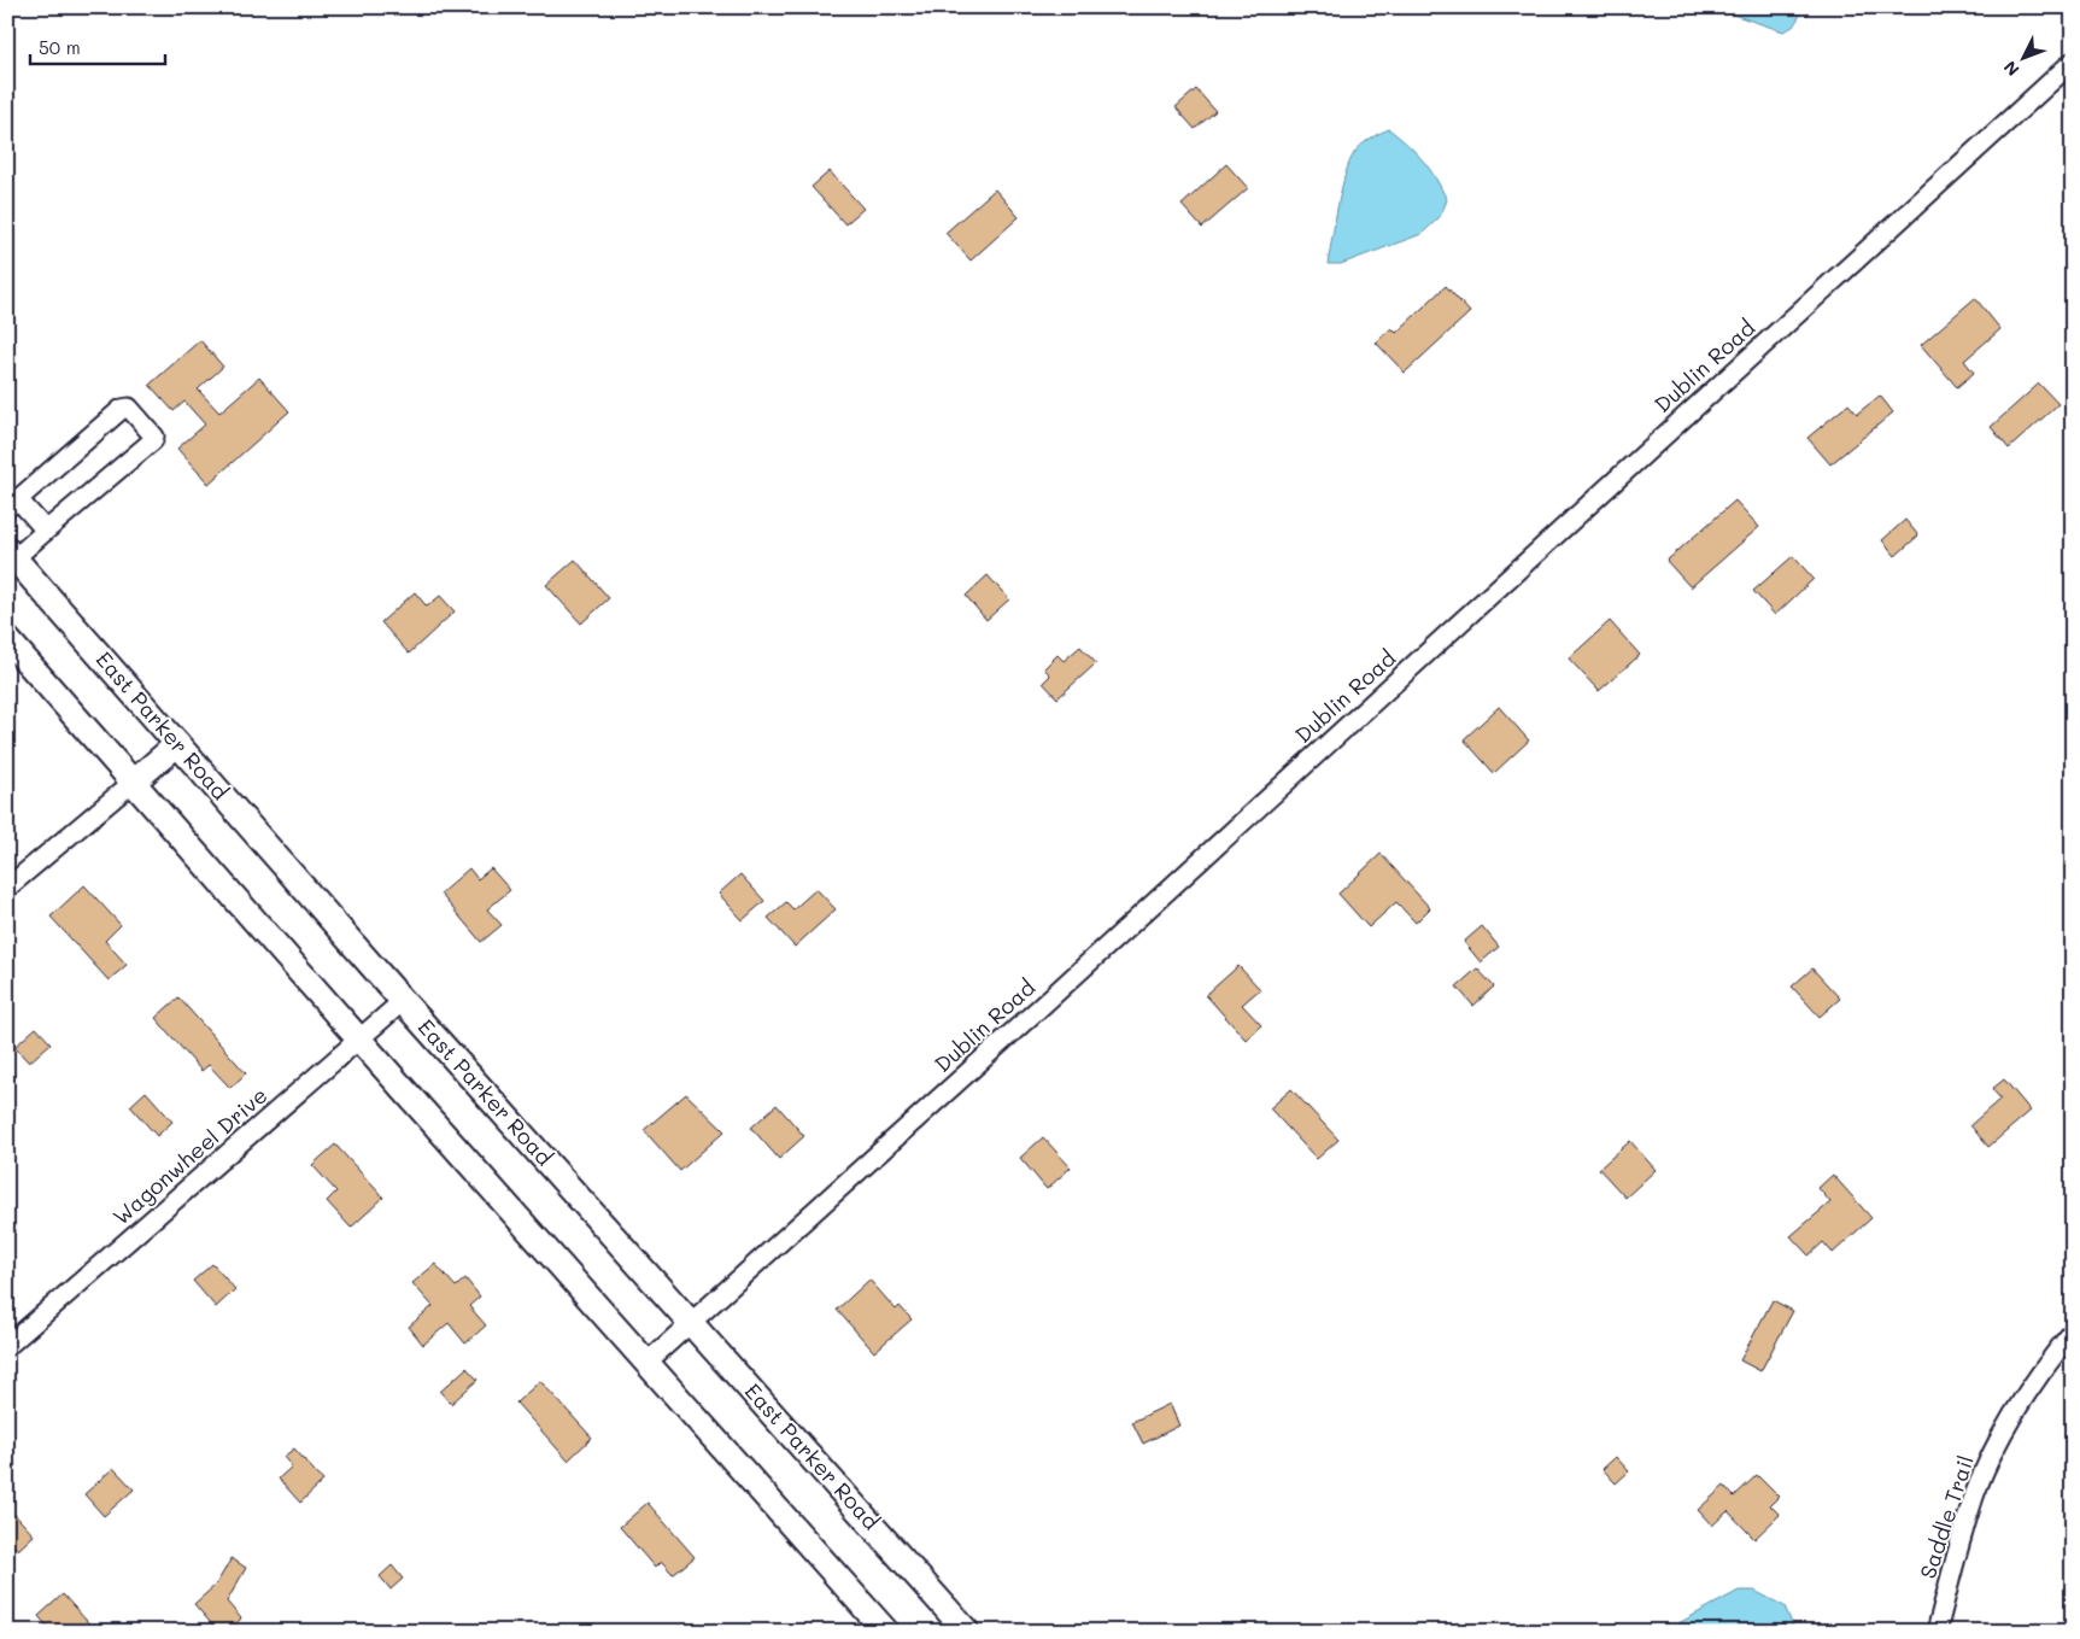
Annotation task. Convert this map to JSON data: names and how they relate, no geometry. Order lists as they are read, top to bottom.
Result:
{
  "streets": {
    "main road": ["East Parker Road"],
    "street": ["Dublin Road", "Wagonwheel Drive", "Saddle Trail"]
  },
  "crossings": [
    ["Dublin Road", "East Parker Road"],
    ["East Parker Road", "Wagonwheel Drive"]
  ],
  "scale_bar": "50 m",
  "north": "bottom left"
}
